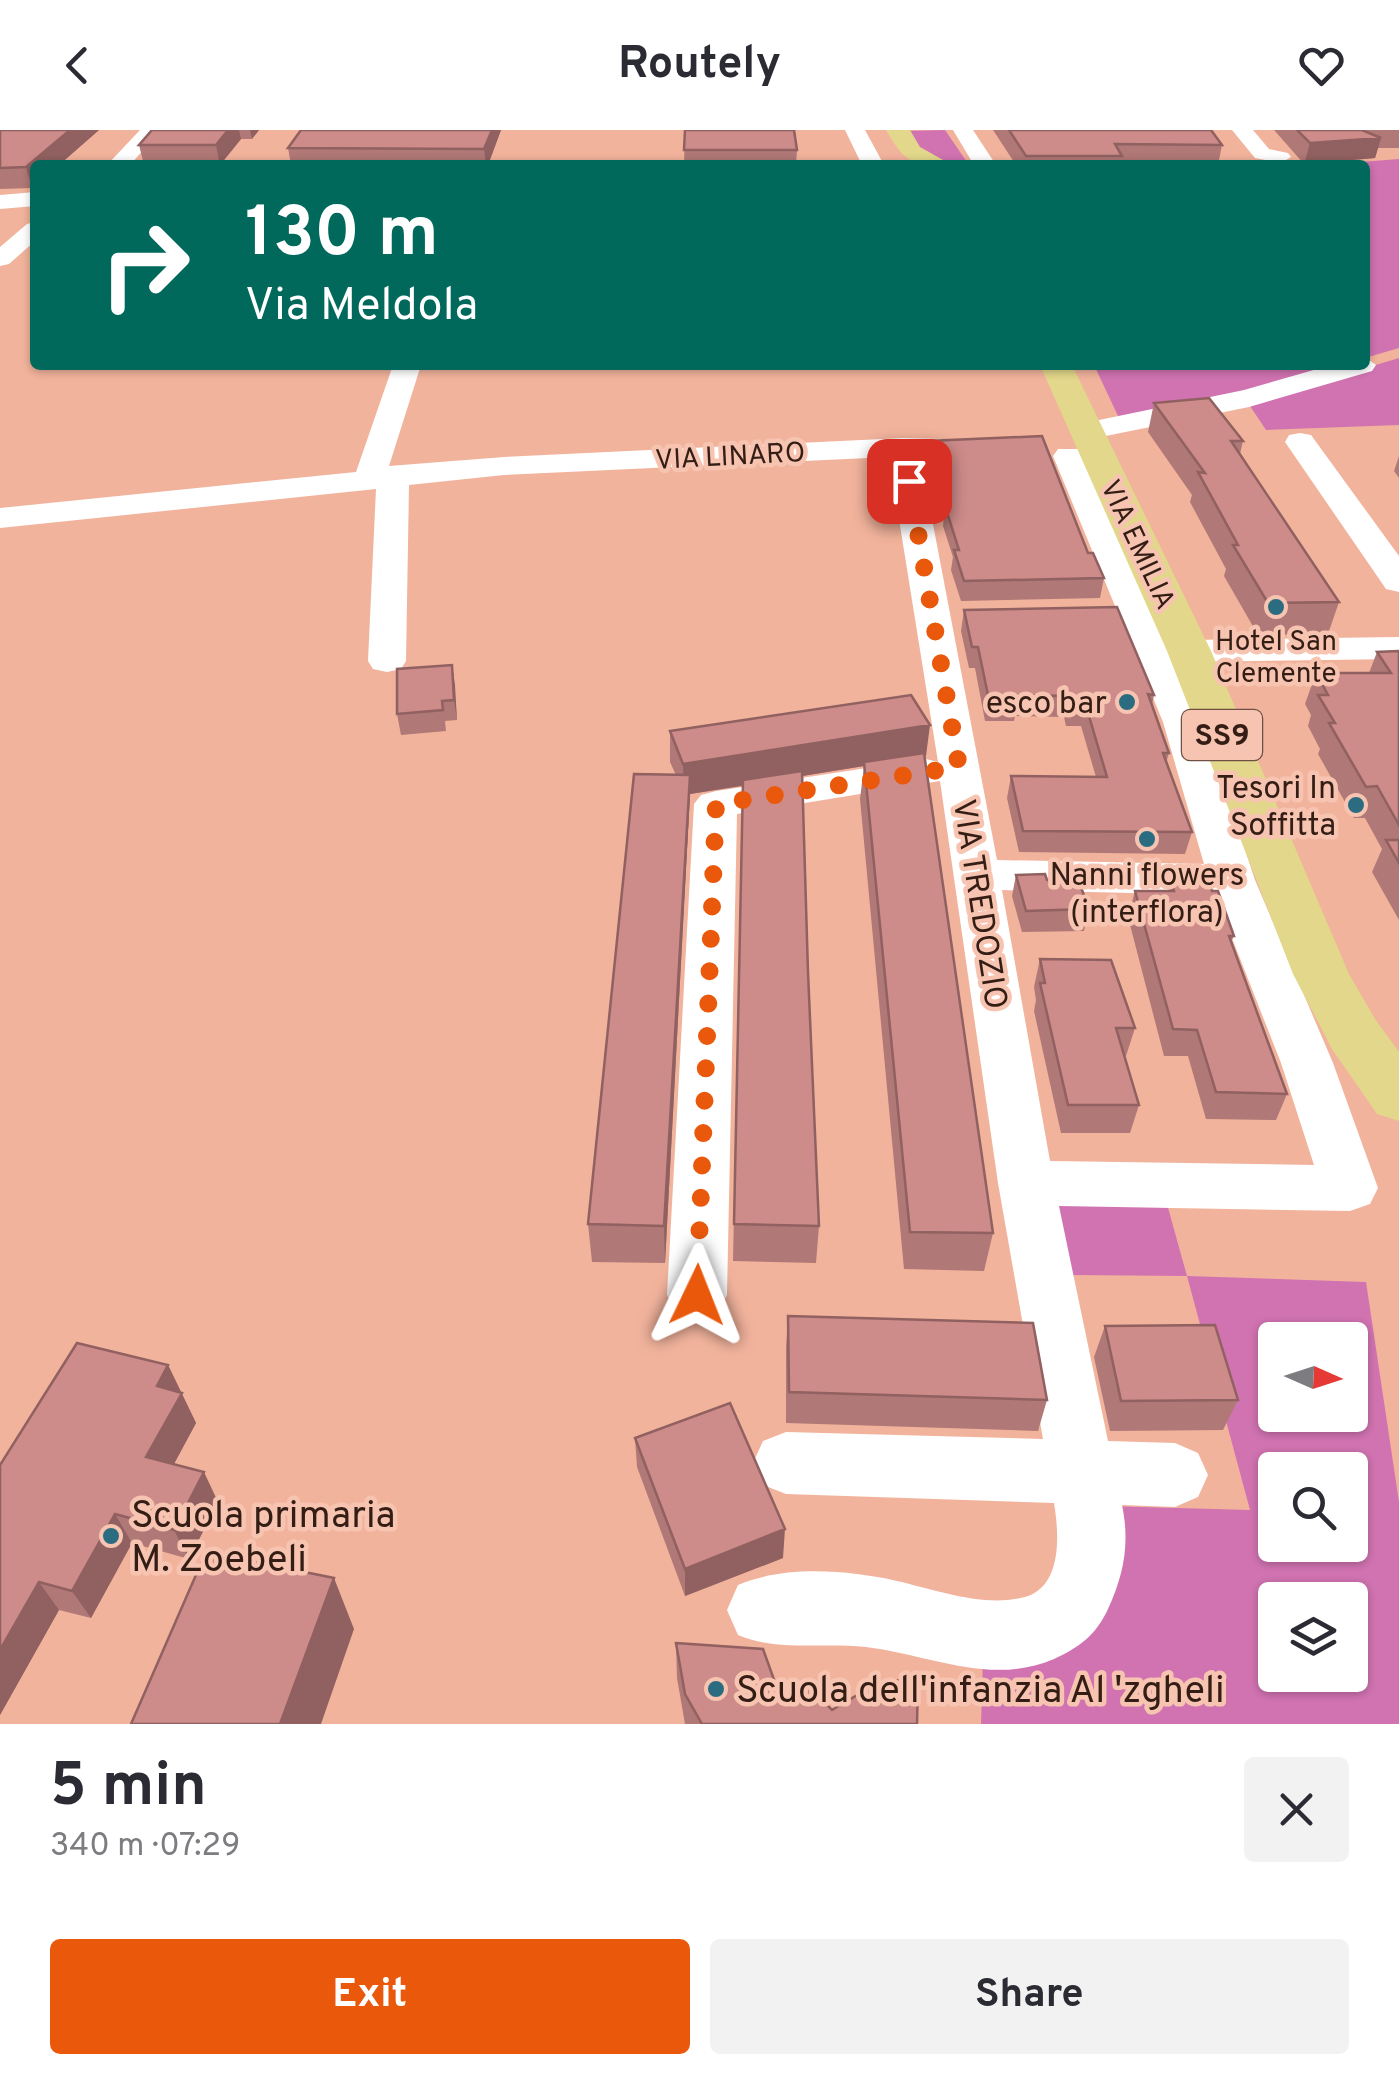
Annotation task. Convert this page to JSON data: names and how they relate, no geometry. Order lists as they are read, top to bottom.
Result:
{
  "streets": {
    "main road": ["VIA EMILIA", "SS9"],
    "street": ["VIA LINARO", "VIA TREDOZIO"]
  },
  "crossings": [
    ["VIA LINARO", "VIA TREDOZIO"]
  ],
  "places": [
    "Hotel San Clemente",
    "esco bar",
    "Tesori In Soffitta",
    "Nanni flowers (interflora)",
    "Scuola primaria M. Zoebeli",
    "Scuola dell'infanzia Al 'zgheli"
  ],
  "north": "right",
  "page": {
    "header": "Routely",
    "turn": ["130 m", "Via Meldola"],
    "heading": ["5 min", "340 m · 07:29"],
    "buttons": ["Exit", "Share"]
  }
}
